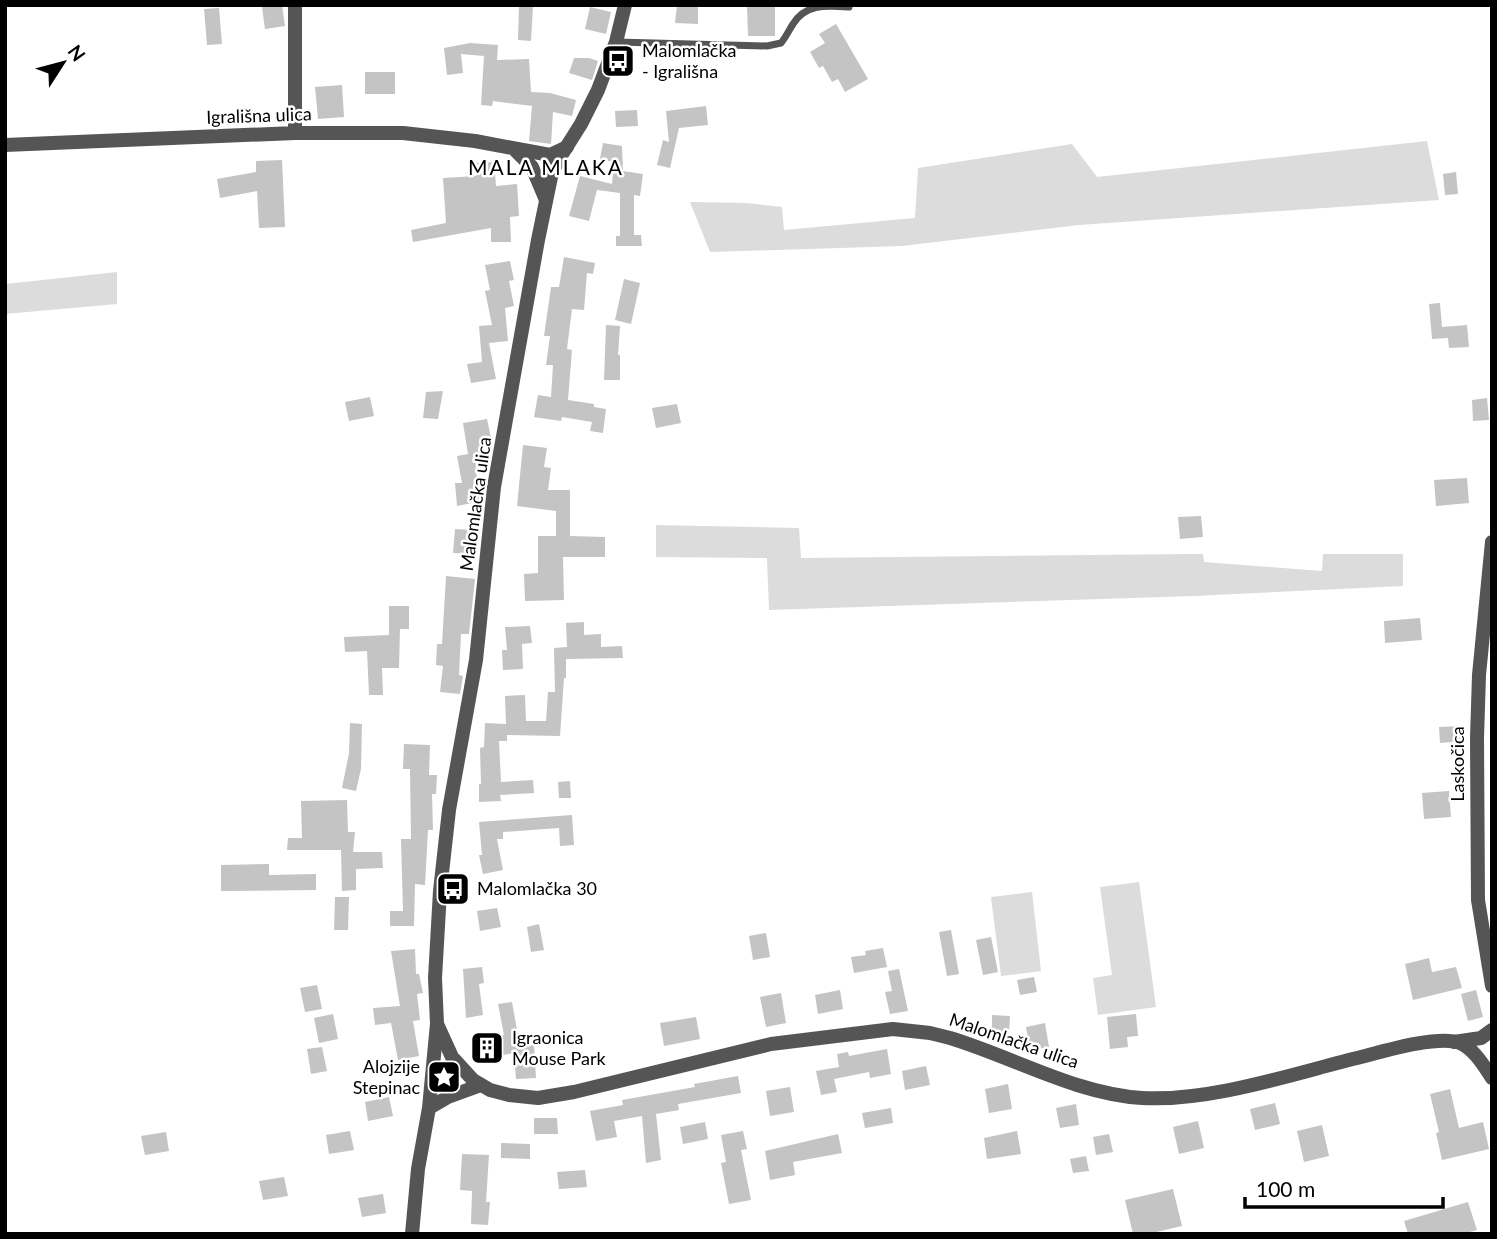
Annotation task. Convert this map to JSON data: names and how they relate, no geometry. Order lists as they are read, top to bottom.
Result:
{
  "streets": {
    "street": ["Igrališna ulica", "Malomlačka ulica", "Laskočica"]
  },
  "crossings": [
    ["Igrališna ulica", "Malomlačka ulica"]
  ],
  "districts": ["MALA MLAKA"],
  "places": {
    "bus stop": ["Malomlačka - Igrališna", "Malomlačka 30"],
    "building": ["Igraonica Mouse Park"],
    "place": ["Alojzije Stepinac"]
  },
  "scale_bar": "100 m",
  "north": "top right"
}
